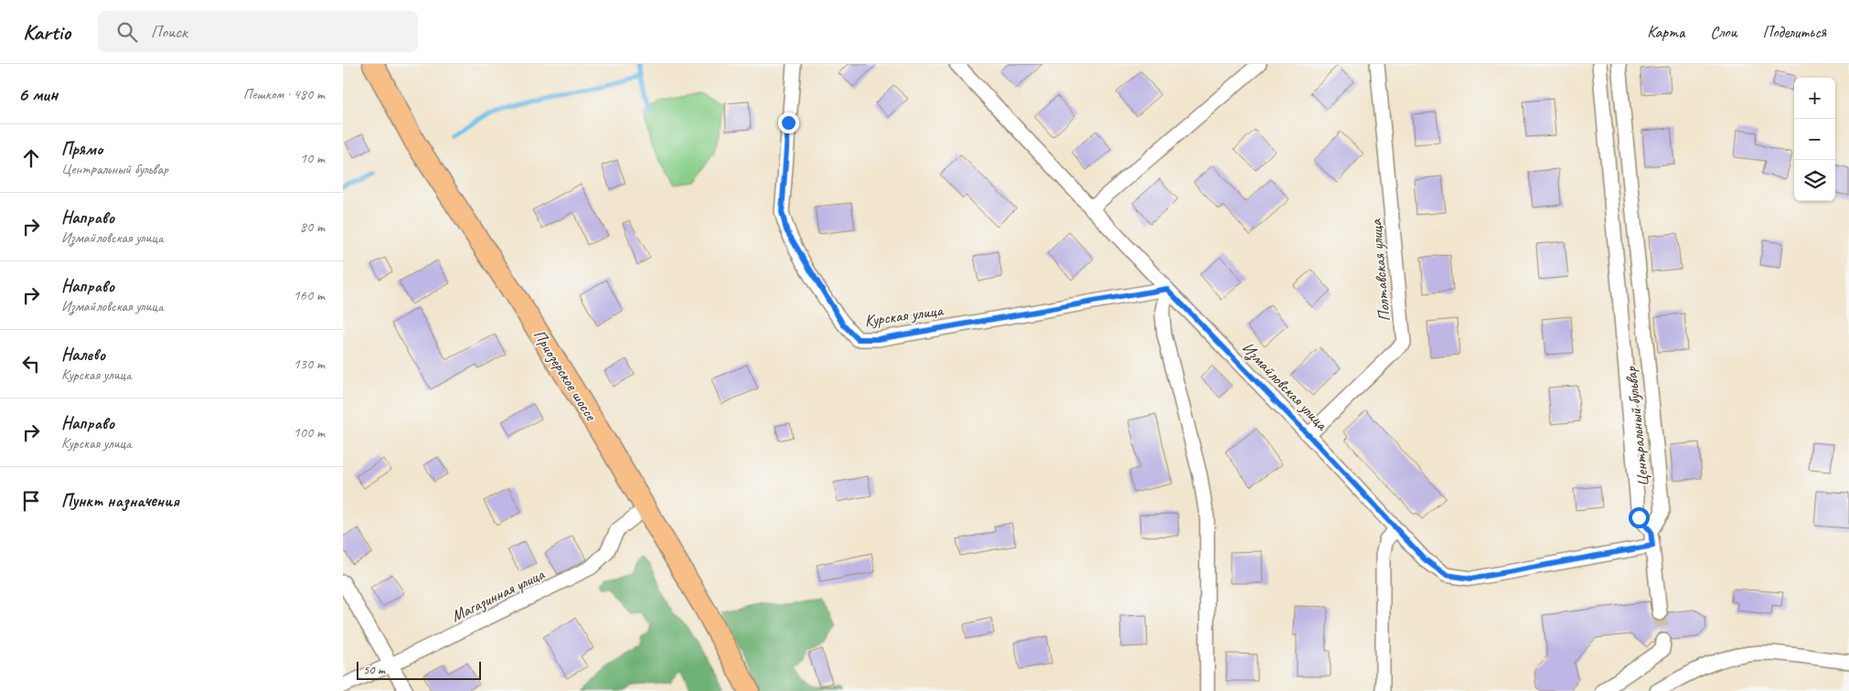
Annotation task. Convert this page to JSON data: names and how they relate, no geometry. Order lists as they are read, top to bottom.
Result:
{
  "streets": {
    "main road": ["Приозерское шоссе"],
    "street": [
      "Полтавская улица",
      "Курская улица",
      "Измайловская улица",
      "Центральный бульвар",
      "Магазинная улица"
    ]
  },
  "crossings": [
    ["Полтавская улица", "Измайловская улица"],
    ["Курская улица", "Измайловская улица"],
    ["Приозерское шоссе", "Магазинная улица"]
  ],
  "scale_bar": "50 m",
  "page": {
    "header": "Kartio",
    "search": "Поиск",
    "nav": ["Карта", "Слои", "Поделиться"],
    "heading": ["6 мин", "Пешком · 480 m"],
    "map_buttons": ["+", "−"],
    "list": [
      ["Прямо", "Центральный бульвар", "10 m"],
      ["Направо", "Измайловская улица", "80 m"],
      ["Направо", "Измайловская улица", "160 m"],
      ["Налево", "Курская улица", "130 m"],
      ["Направо", "Курская улица", "100 m"],
      "Пункт назначения"
    ],
    "scale": "50 m"
  }
}
